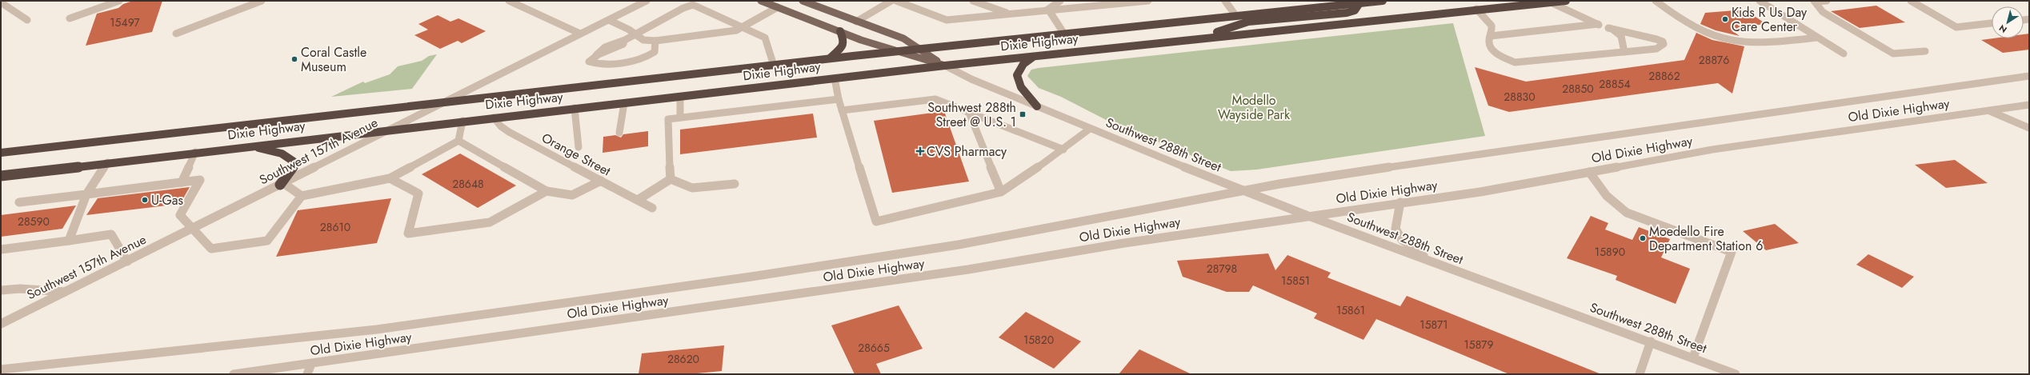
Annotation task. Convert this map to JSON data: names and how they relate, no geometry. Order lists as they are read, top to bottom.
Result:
{
  "streets": {
    "highway": ["Dixie Highway"],
    "main road": ["Southwest 288th Street"],
    "street": ["Old Dixie Highway", "Southwest 157th Avenue", "Orange Street"]
  },
  "crossings": [
    ["Dixie Highway", "Southwest 288th Street"],
    ["Dixie Highway", "Southwest 157th Avenue"],
    ["Dixie Highway", "Orange Street"],
    ["Old Dixie Highway", "Southwest 288th Street"]
  ],
  "parks": ["Modello Wayside Park"],
  "places": {
    "other": [
      "Kids R Us Day Care Center",
      "Coral Castle Museum",
      "U-Gas",
      "Moedello Fire Department Station 6"
    ],
    "transit": ["Southwest 288th Street @ U.S. 1"],
    "health": ["CVS Pharmacy"]
  },
  "house_numbers": [
    "15497",
    "28876",
    "28862",
    "28854",
    "28850",
    "28830",
    "28648",
    "28590",
    "28610",
    "15890",
    "28798",
    "15851",
    "15861",
    "15871",
    "15820",
    "15879",
    "28665",
    "28620"
  ],
  "north": "bottom left"
}
